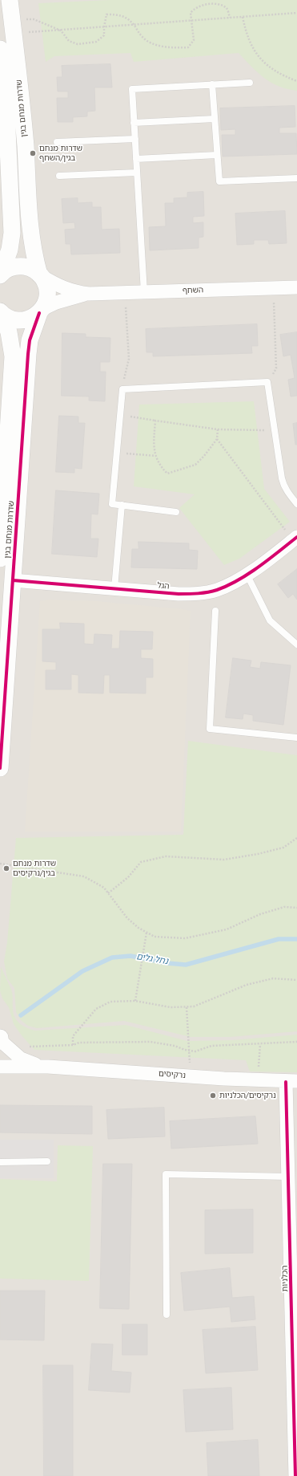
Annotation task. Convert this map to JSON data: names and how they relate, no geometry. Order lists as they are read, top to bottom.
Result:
{
  "streets": {
    "street": [
      "שדרות מנחם בגין",
      "השחף",
      "הגל",
      "נרקיסים",
      "הכלניות"
    ]
  },
  "crossings": [
    ["שדרות מנחם בגין", "השחף"],
    ["שדרות מנחם בגין", "הגל"],
    ["נרקיסים", "הכלניות"]
  ],
  "water": ["נחל גלים"],
  "places": ["שדרות מנחם בגין/השחף", "שדרות מנחם בגין/נרקיסים", "נרקיסים/הכלניות"]
}
